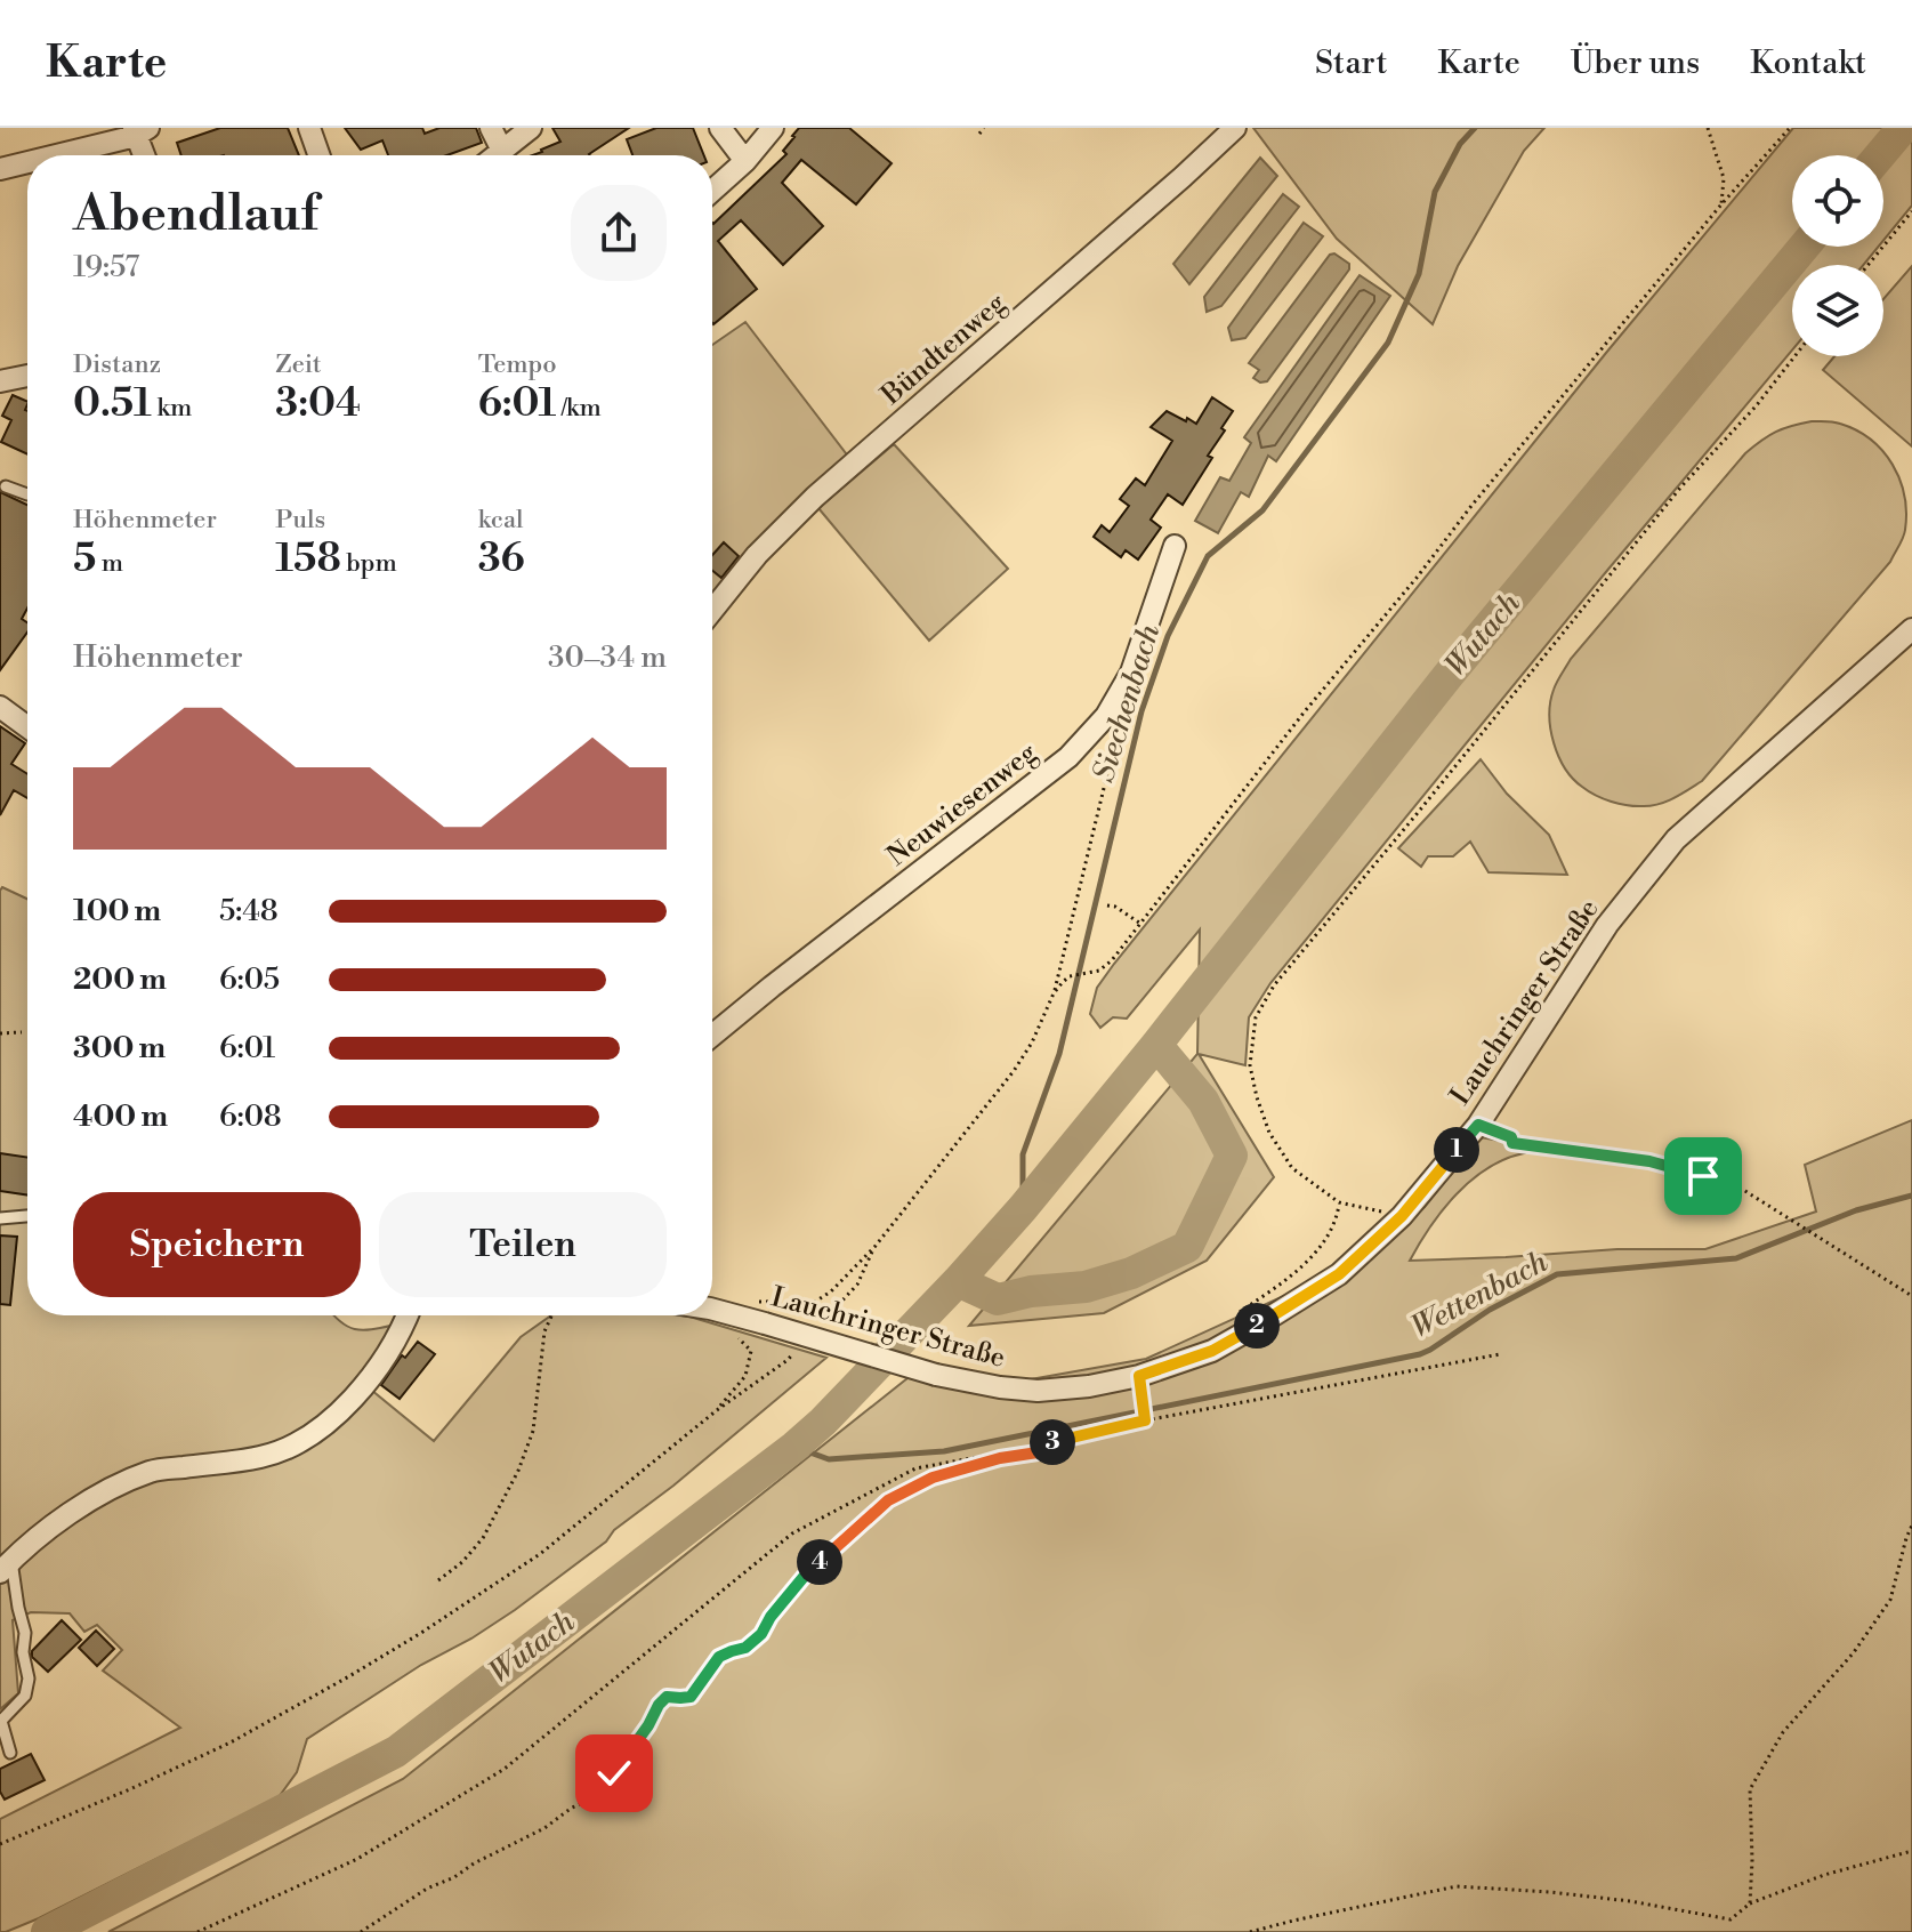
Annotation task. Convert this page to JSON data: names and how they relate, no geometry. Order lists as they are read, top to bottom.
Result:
{
  "streets": {
    "street": ["Bündtenweg", "Neuwiesenweg", "Lauchringer Straße"]
  },
  "water": ["Wutach", "Siechenbach", "Wettenbach"],
  "page": {
    "header": "Karte",
    "nav": [
      "Start",
      "Karte",
      "Über uns",
      "Kontakt"
    ],
    "heading": ["Abendlauf", "19:57"],
    "stats": [
      ["Distanz", "0.51 km"],
      ["Zeit", "3:04"],
      ["Tempo", "6:01 /km"],
      ["Höhenmeter", "5 m"],
      ["Puls", "158 bpm"],
      ["kcal", "36"]
    ],
    "chart": ["Höhenmeter", "30–34 m"],
    "list": [
      {
        "name": "100 m",
        "note": "5:48"
      },
      {
        "name": "200 m",
        "note": "6:05"
      },
      {
        "name": "300 m",
        "note": "6:01"
      },
      {
        "name": "400 m",
        "note": "6:08"
      }
    ],
    "pins": [
      "1",
      "2",
      "3",
      "4"
    ],
    "buttons": ["Speichern", "Teilen"]
  }
}
